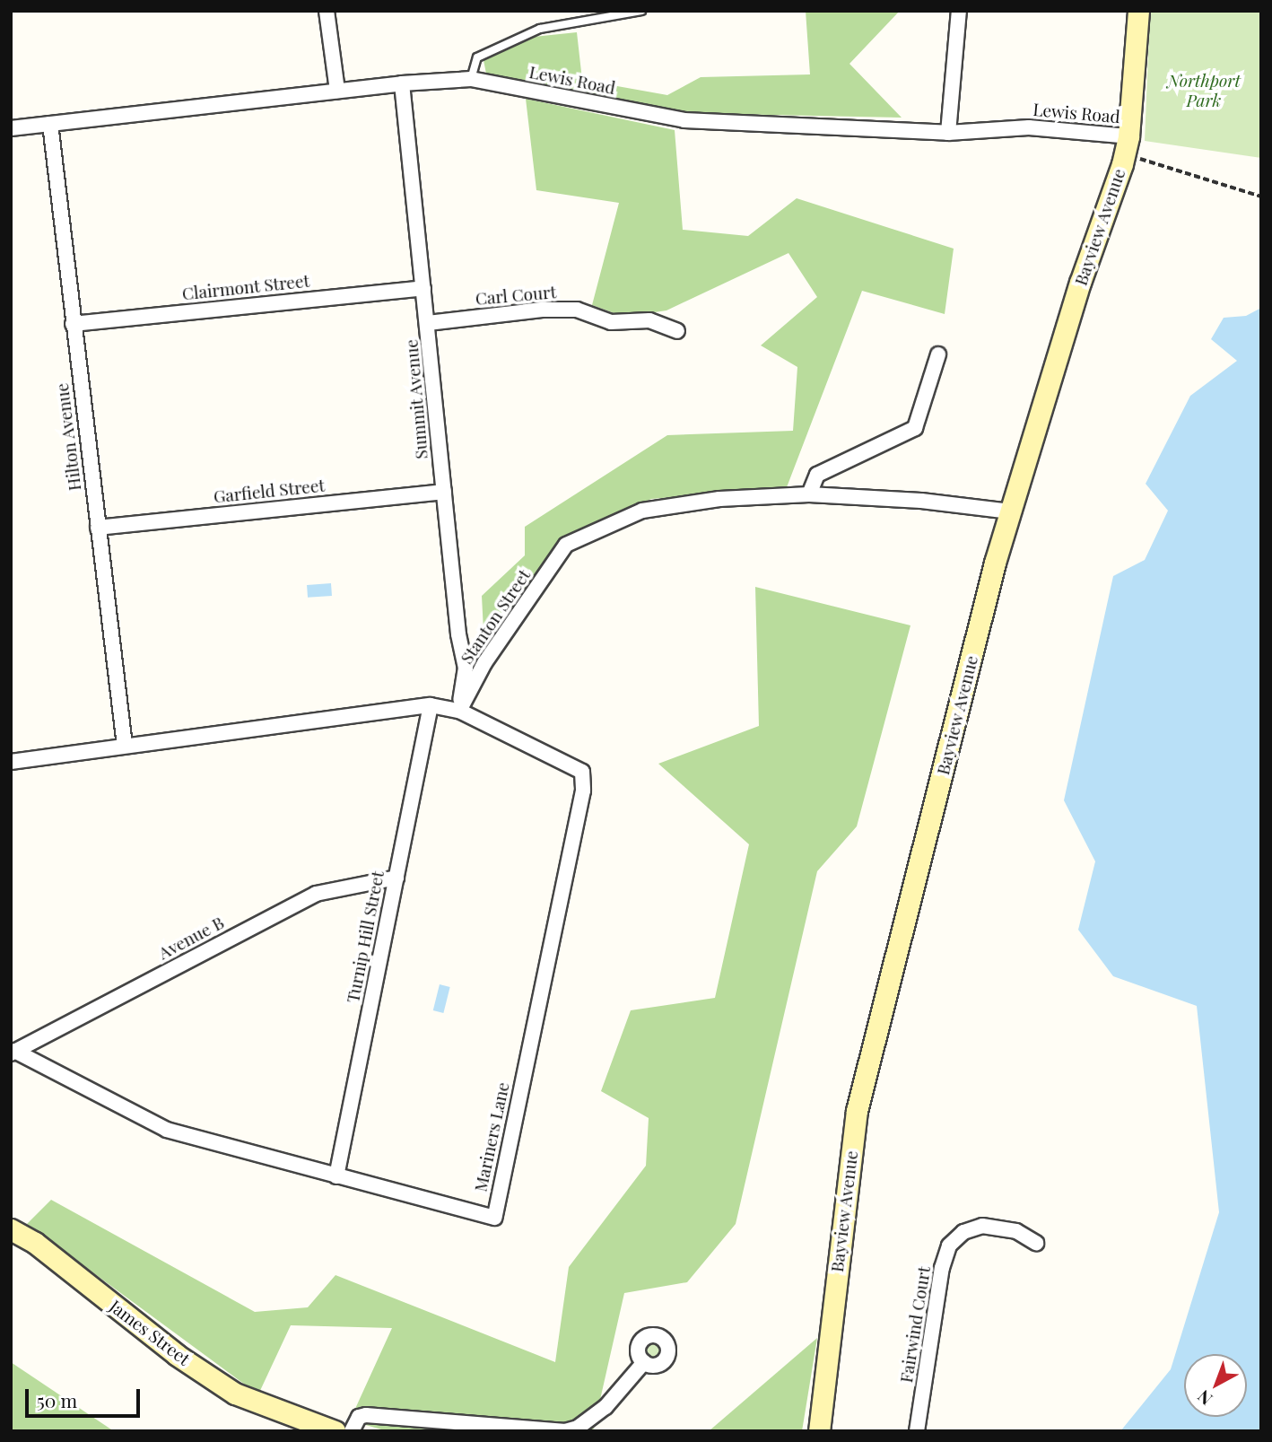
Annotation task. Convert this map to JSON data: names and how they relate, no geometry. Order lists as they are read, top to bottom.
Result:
{
  "streets": {
    "main road": ["Bayview Avenue", "James Street"],
    "street": [
      "Lewis Road",
      "Clairmont Street",
      "Carl Court",
      "Summit Avenue",
      "Hilton Avenue",
      "Garfield Street",
      "Stanton Street",
      "Turnip Hill Street",
      "Avenue B",
      "Mariners Lane",
      "Fairwind Court"
    ]
  },
  "crossings": [
    ["Lewis Road", "Bayview Avenue"],
    ["Lewis Road", "Summit Avenue"],
    ["Lewis Road", "Hilton Avenue"],
    ["Bayview Avenue", "Stanton Street"],
    ["Clairmont Street", "Summit Avenue"],
    ["Clairmont Street", "Hilton Avenue"],
    ["Carl Court", "Summit Avenue"],
    ["Summit Avenue", "Garfield Street"],
    ["Summit Avenue", "Stanton Street"],
    ["Summit Avenue", "Mariners Lane"],
    ["Hilton Avenue", "Garfield Street"],
    ["Stanton Street", "Mariners Lane"],
    ["Turnip Hill Street", "Avenue B"],
    ["Turnip Hill Street", "Mariners Lane"],
    ["Avenue B", "Mariners Lane"]
  ],
  "parks": ["Northport Park"],
  "scale_bar": "50 m",
  "north": "bottom left"
}
